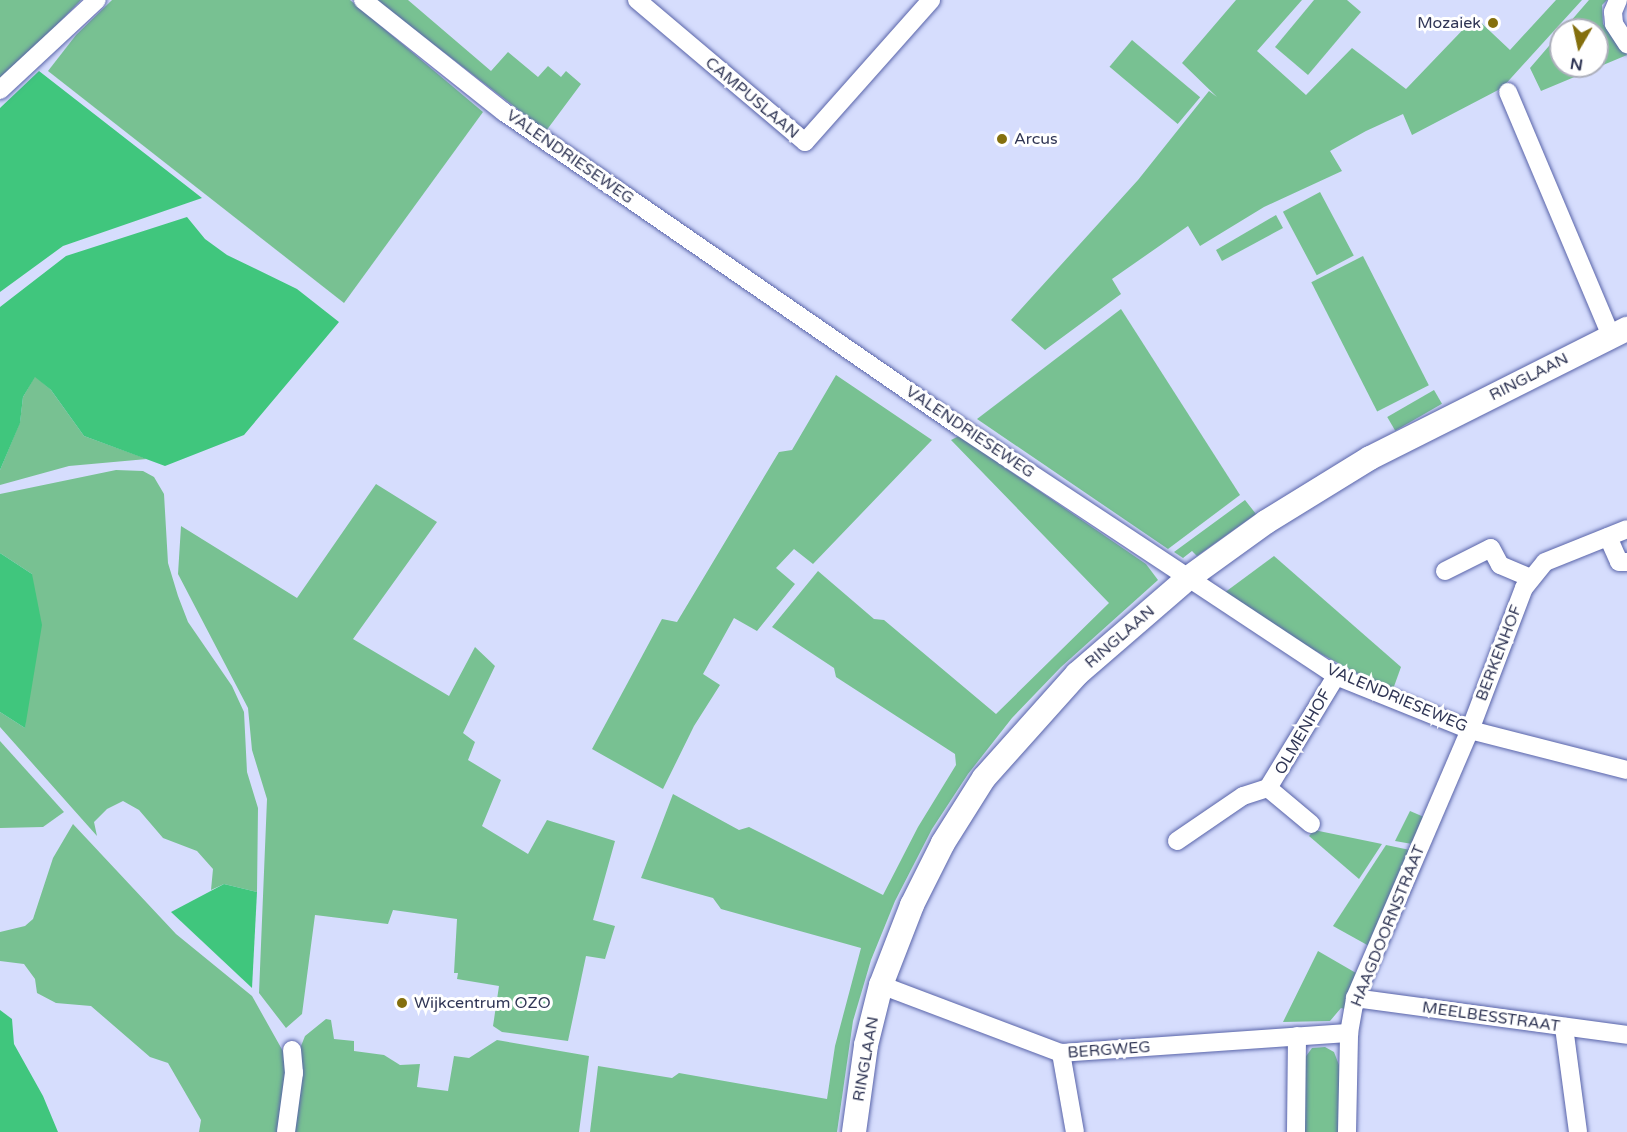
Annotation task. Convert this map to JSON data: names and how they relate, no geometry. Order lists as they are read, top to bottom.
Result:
{
  "streets": {
    "street": [
      "CAMPUSLAAN",
      "VALENDRIESEWEG",
      "RINGLAAN",
      "BERKENHOF",
      "OLMENHOF",
      "HAAGDOORNSTRAAT",
      "MEELBESSTRAAT",
      "BERGWEG"
    ]
  },
  "crossings": [
    ["VALENDRIESEWEG", "RINGLAAN"],
    ["VALENDRIESEWEG", "BERKENHOF"],
    ["VALENDRIESEWEG", "OLMENHOF"],
    ["VALENDRIESEWEG", "HAAGDOORNSTRAAT"],
    ["RINGLAAN", "BERGWEG"],
    ["BERKENHOF", "HAAGDOORNSTRAAT"],
    ["HAAGDOORNSTRAAT", "MEELBESSTRAAT"],
    ["HAAGDOORNSTRAAT", "BERGWEG"]
  ],
  "places": ["Mozaiek", "Arcus", "Wijkcentrum OZO"],
  "north": "bottom"
}
